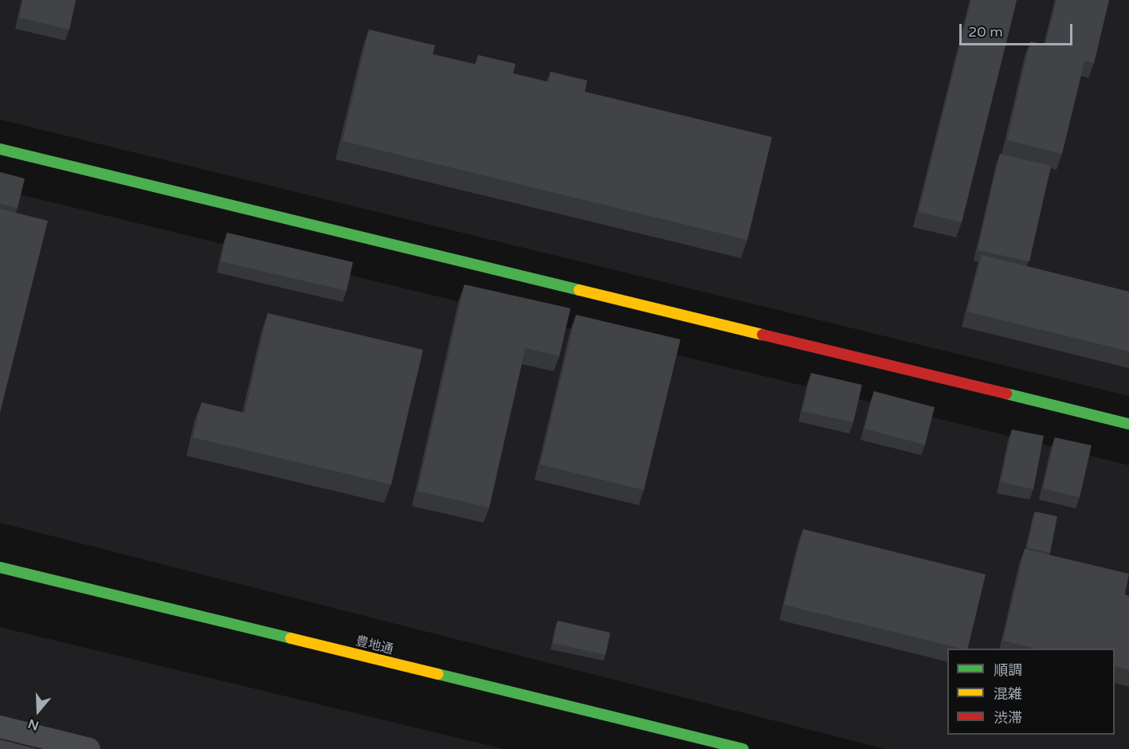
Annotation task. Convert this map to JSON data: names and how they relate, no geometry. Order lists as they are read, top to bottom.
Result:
{
  "streets": {
    "street": ["豊地通"]
  },
  "legend": ["順調", "混雑", "渋滞"],
  "scale_bar": "20 m",
  "north": "bottom"
}
